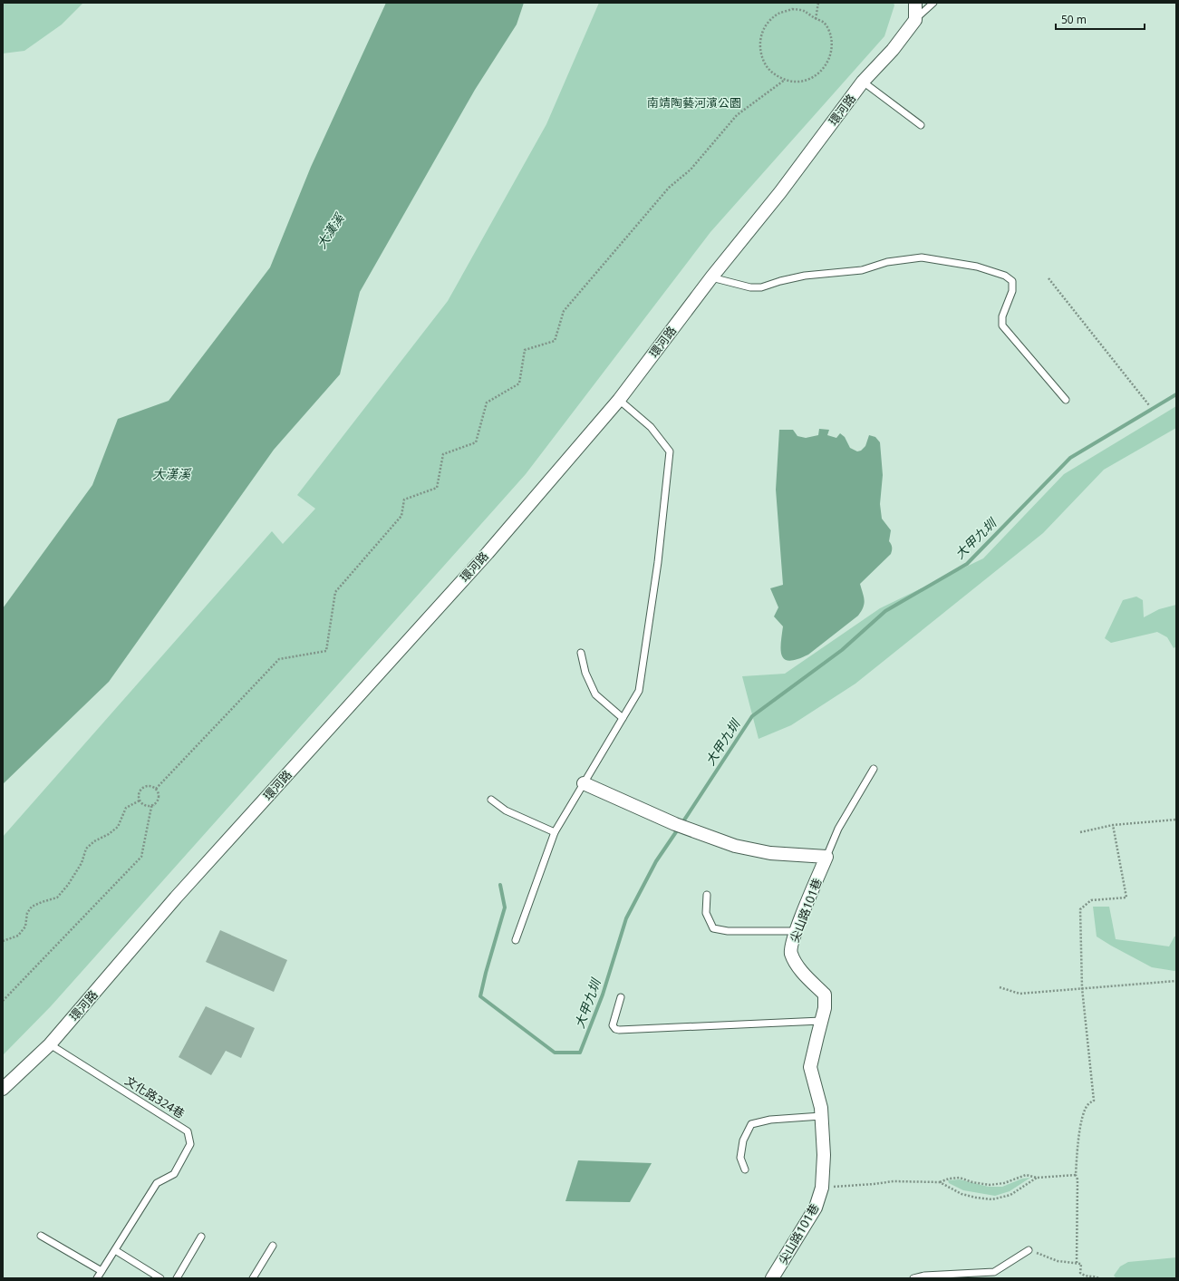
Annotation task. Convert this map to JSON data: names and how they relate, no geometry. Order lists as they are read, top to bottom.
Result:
{
  "streets": {
    "street": ["環河路", "尖山路101巷"],
    "lane": ["文化路324巷"]
  },
  "crossings": [
    ["環河路", "文化路324巷"]
  ],
  "water": ["大漢溪", "大甲九圳"],
  "parks": ["南靖陶藝河濱公園"],
  "scale_bar": "50 m"
}
